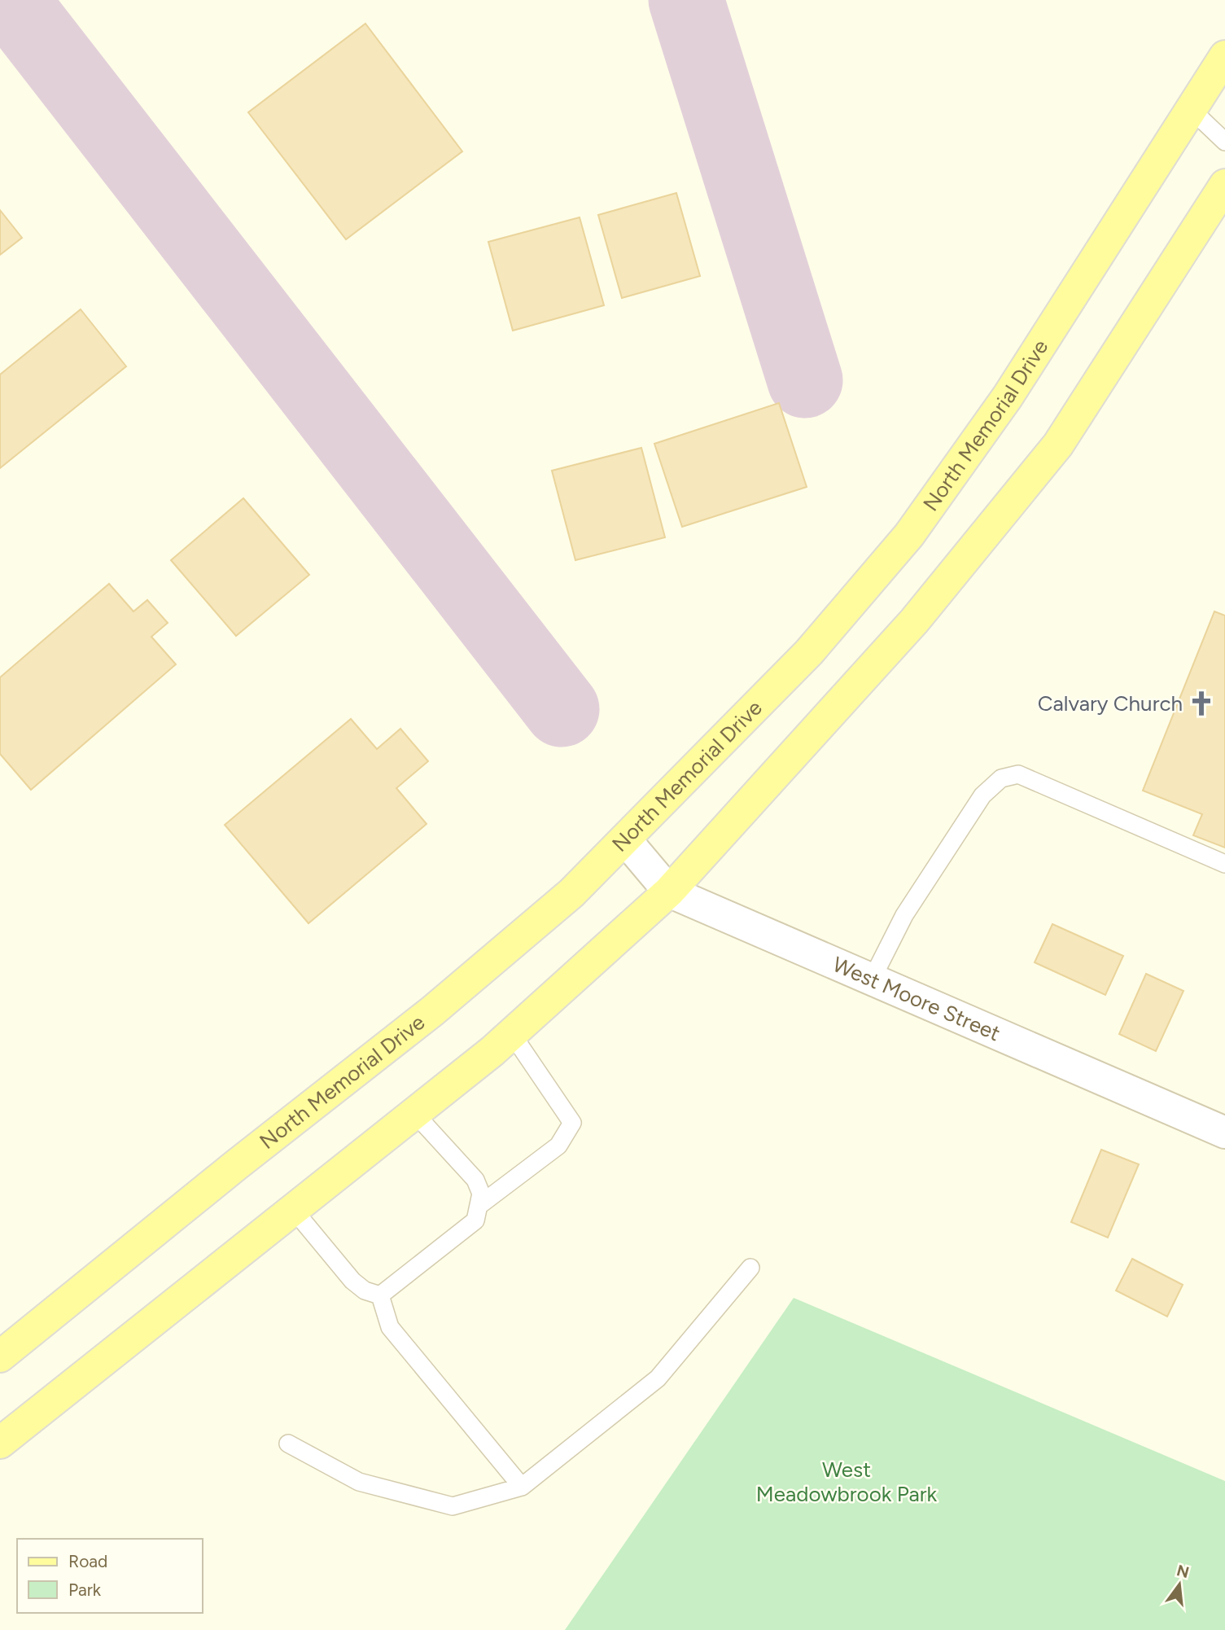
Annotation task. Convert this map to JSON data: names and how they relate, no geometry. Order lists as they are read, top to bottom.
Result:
{
  "streets": {
    "main road": ["North Memorial Drive"],
    "street": ["West Moore Street"]
  },
  "crossings": [
    ["North Memorial Drive", "West Moore Street"]
  ],
  "parks": ["West Meadowbrook Park"],
  "places": {
    "church": ["Calvary Church"]
  },
  "legend": ["Road", "Park"],
  "north": "top"
}
